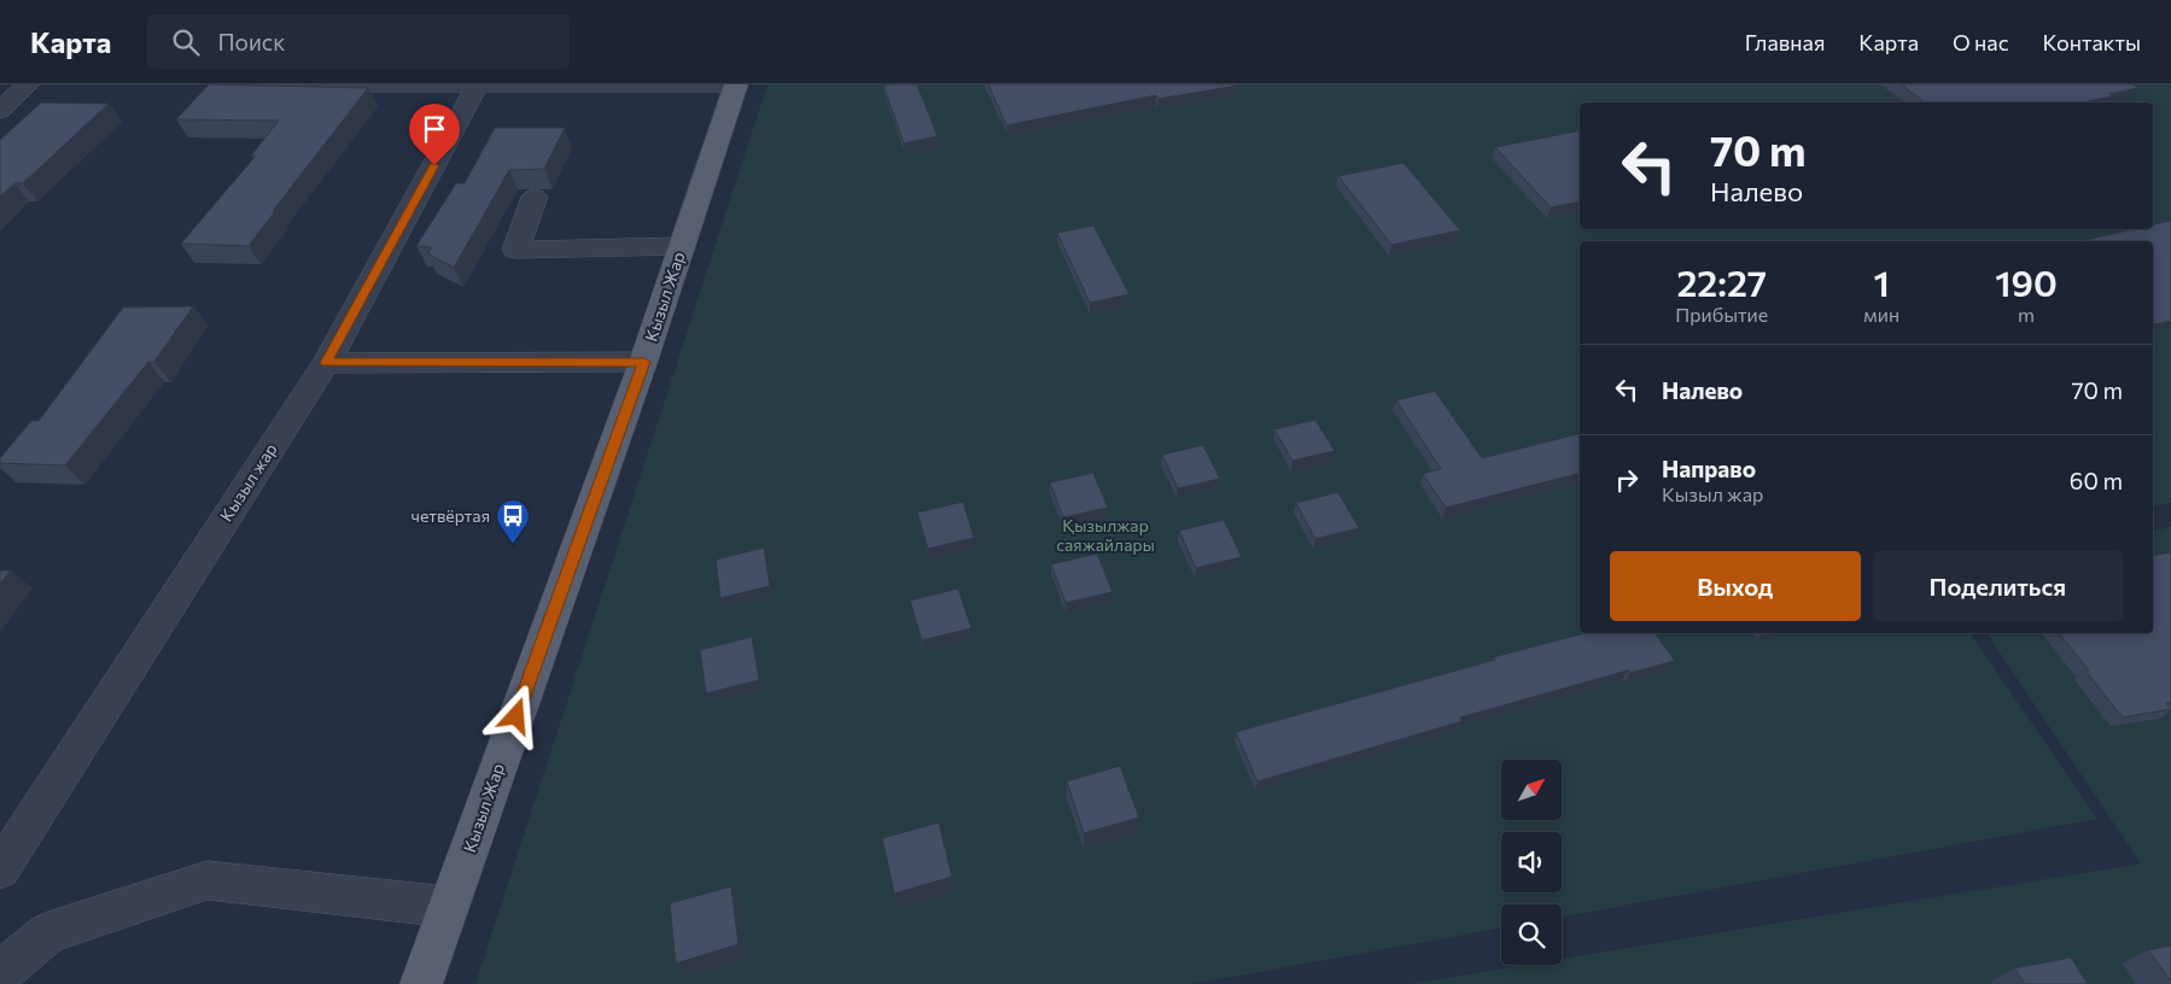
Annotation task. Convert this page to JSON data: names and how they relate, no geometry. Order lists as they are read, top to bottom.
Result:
{
  "streets": {
    "main road": ["Кызыл Жар"],
    "street": ["Кызыл жар"]
  },
  "parks": ["Қызылжар саяжайлары"],
  "places": {
    "bus stop": ["четвёртая"]
  },
  "north": "top right",
  "page": {
    "header": "Карта",
    "search": "Поиск",
    "nav": [
      "Главная",
      "Карта",
      "О нас",
      "Контакты"
    ],
    "turn": ["70 m", "Налево"],
    "eta": [
      "22:27",
      "Прибытие",
      "1",
      "мин",
      "190",
      "m"
    ],
    "list": [
      {
        "name": "Налево",
        "value": "70 m"
      },
      {
        "name": "Направо",
        "note": "Кызыл жар",
        "value": "60 m"
      }
    ],
    "buttons": ["Выход", "Поделиться"]
  }
}
